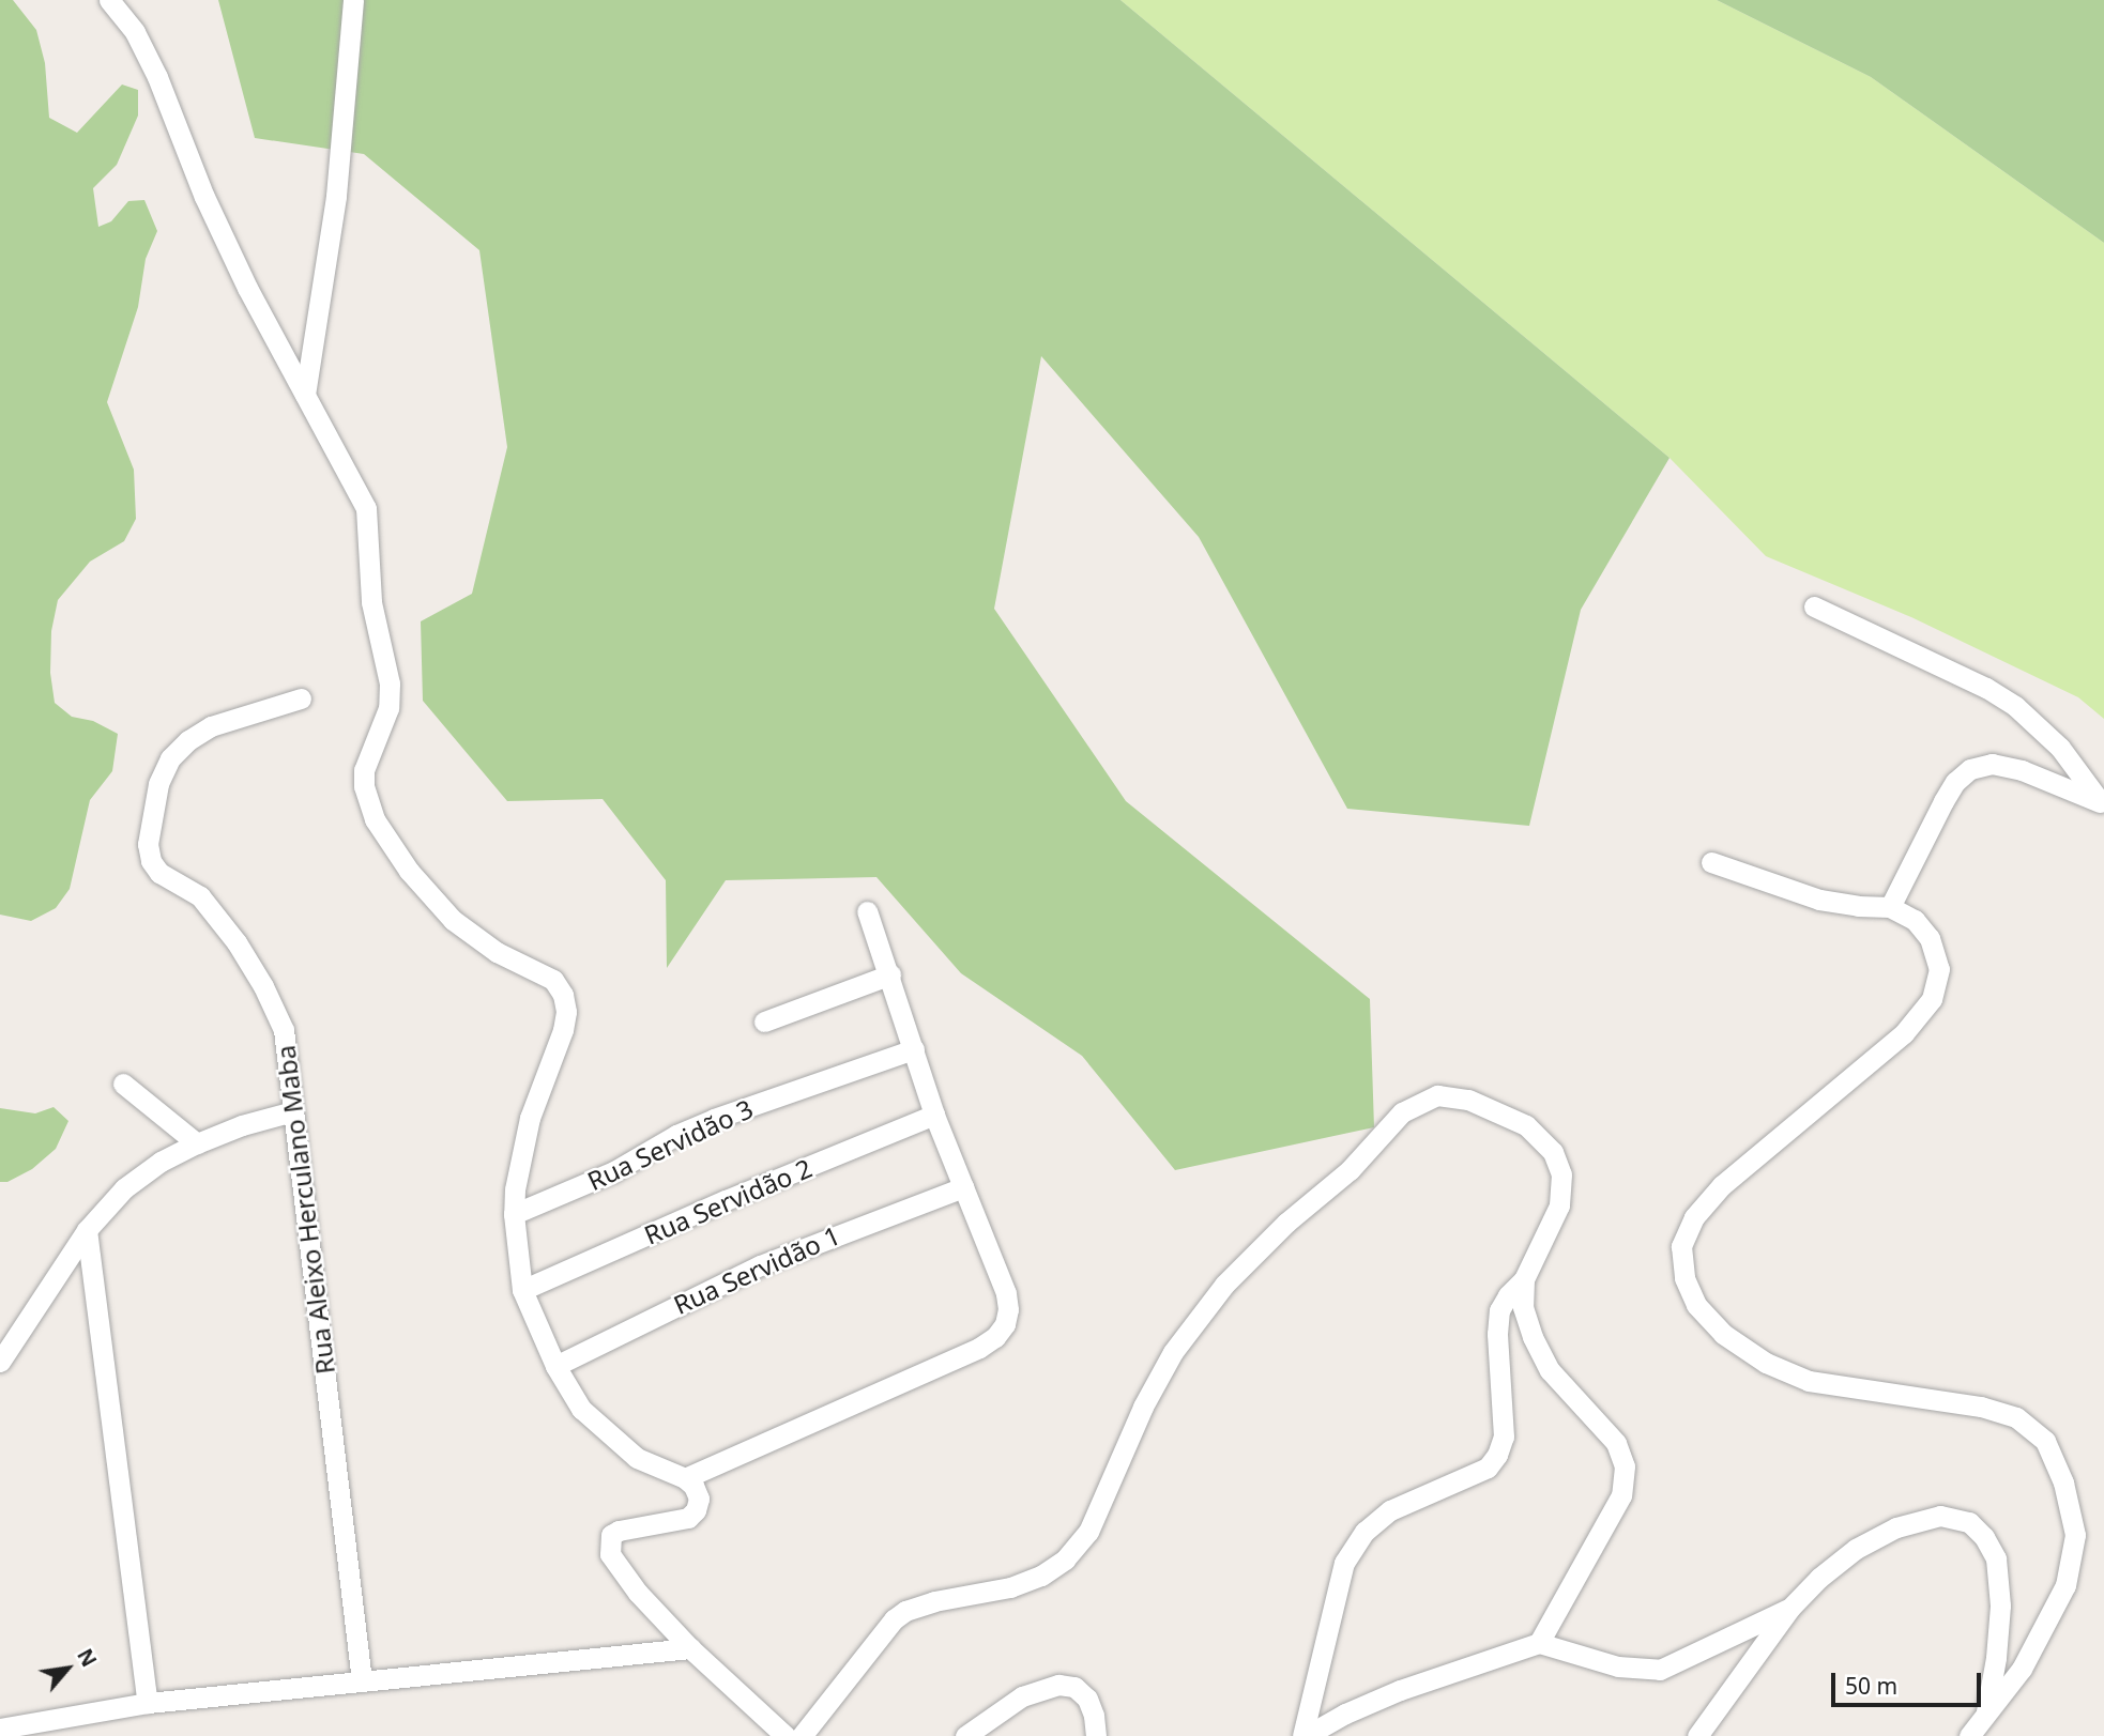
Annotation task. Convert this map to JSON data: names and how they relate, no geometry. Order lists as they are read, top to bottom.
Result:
{
  "streets": {
    "street": [
      "Rua Servidão 3",
      "Rua Servidão 2",
      "Rua Aleixo Herculano Maba",
      "Rua Servidão 1"
    ]
  },
  "scale_bar": "50 m",
  "north": "top right"
}
